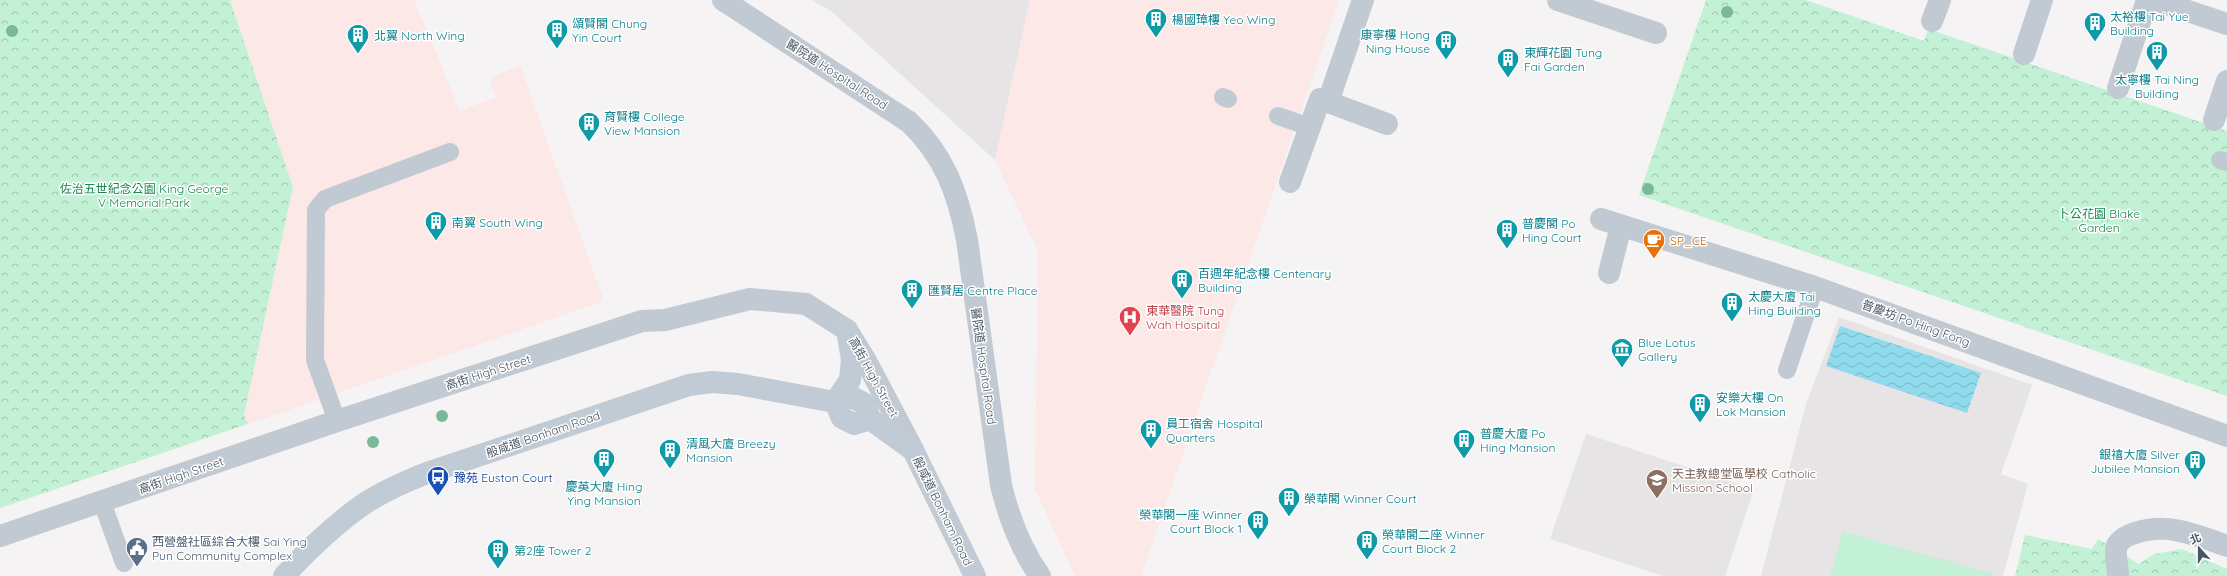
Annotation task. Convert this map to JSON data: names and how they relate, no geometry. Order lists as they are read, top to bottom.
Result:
{
  "streets": {
    "main road": ["般咸道 Bonham Road"],
    "street": ["醫院道 Hospital Road", "普慶坊 Po Hing Fong", "高街 High Street"]
  },
  "crossings": [
    ["高街 High Street", "般咸道 Bonham Road"]
  ],
  "parks": ["佐治五世紀念公園 King George V Memorial Park", "卜公花園 Blake Garden"],
  "places": {
    "building": [
      "楊國璋樓 Yeo Wing",
      "太裕樓 Tai Yue Building",
      "頌賢閣 Chung Yin Court",
      "北翼 North Wing",
      "康寧樓 Hong Ning House",
      "太寧樓 Tai Ning Building",
      "東輝花園 Tung Fai Garden",
      "育賢樓 College View Mansion",
      "南翼 South Wing",
      "普慶閣 Po Hing Court",
      "百週年紀念樓 Centenary Building",
      "匯賢居 Centre Place",
      "太慶大廈 Tai Hing Building",
      "安樂大樓 On Lok Mansion",
      "員工宿舍 Hospital Quarters",
      "普慶大廈 Po Hing Mansion",
      "清風大廈 Breezy Mansion",
      "慶英大廈 Hing Ying Mansion",
      "銀禧大廈 Silver Jubilee Mansion",
      "榮華閣 Winner Court",
      "榮華閣一座 Winner Court Block 1",
      "榮華閣二座 Winner Court Block 2",
      "第2座 Tower 2"
    ],
    "cafe": ["SP_CE"],
    "hospital": ["東華醫院 Tung Wah Hospital"],
    "museum": ["Blue Lotus Gallery"],
    "bus stop": ["豫苑 Euston Court"],
    "school or university": ["天主教總堂區學校 Catholic Mission School"],
    "public building": ["西營盤社區綜合大樓 Sai Ying Pun Community Complex"]
  },
  "north": "top"
}
